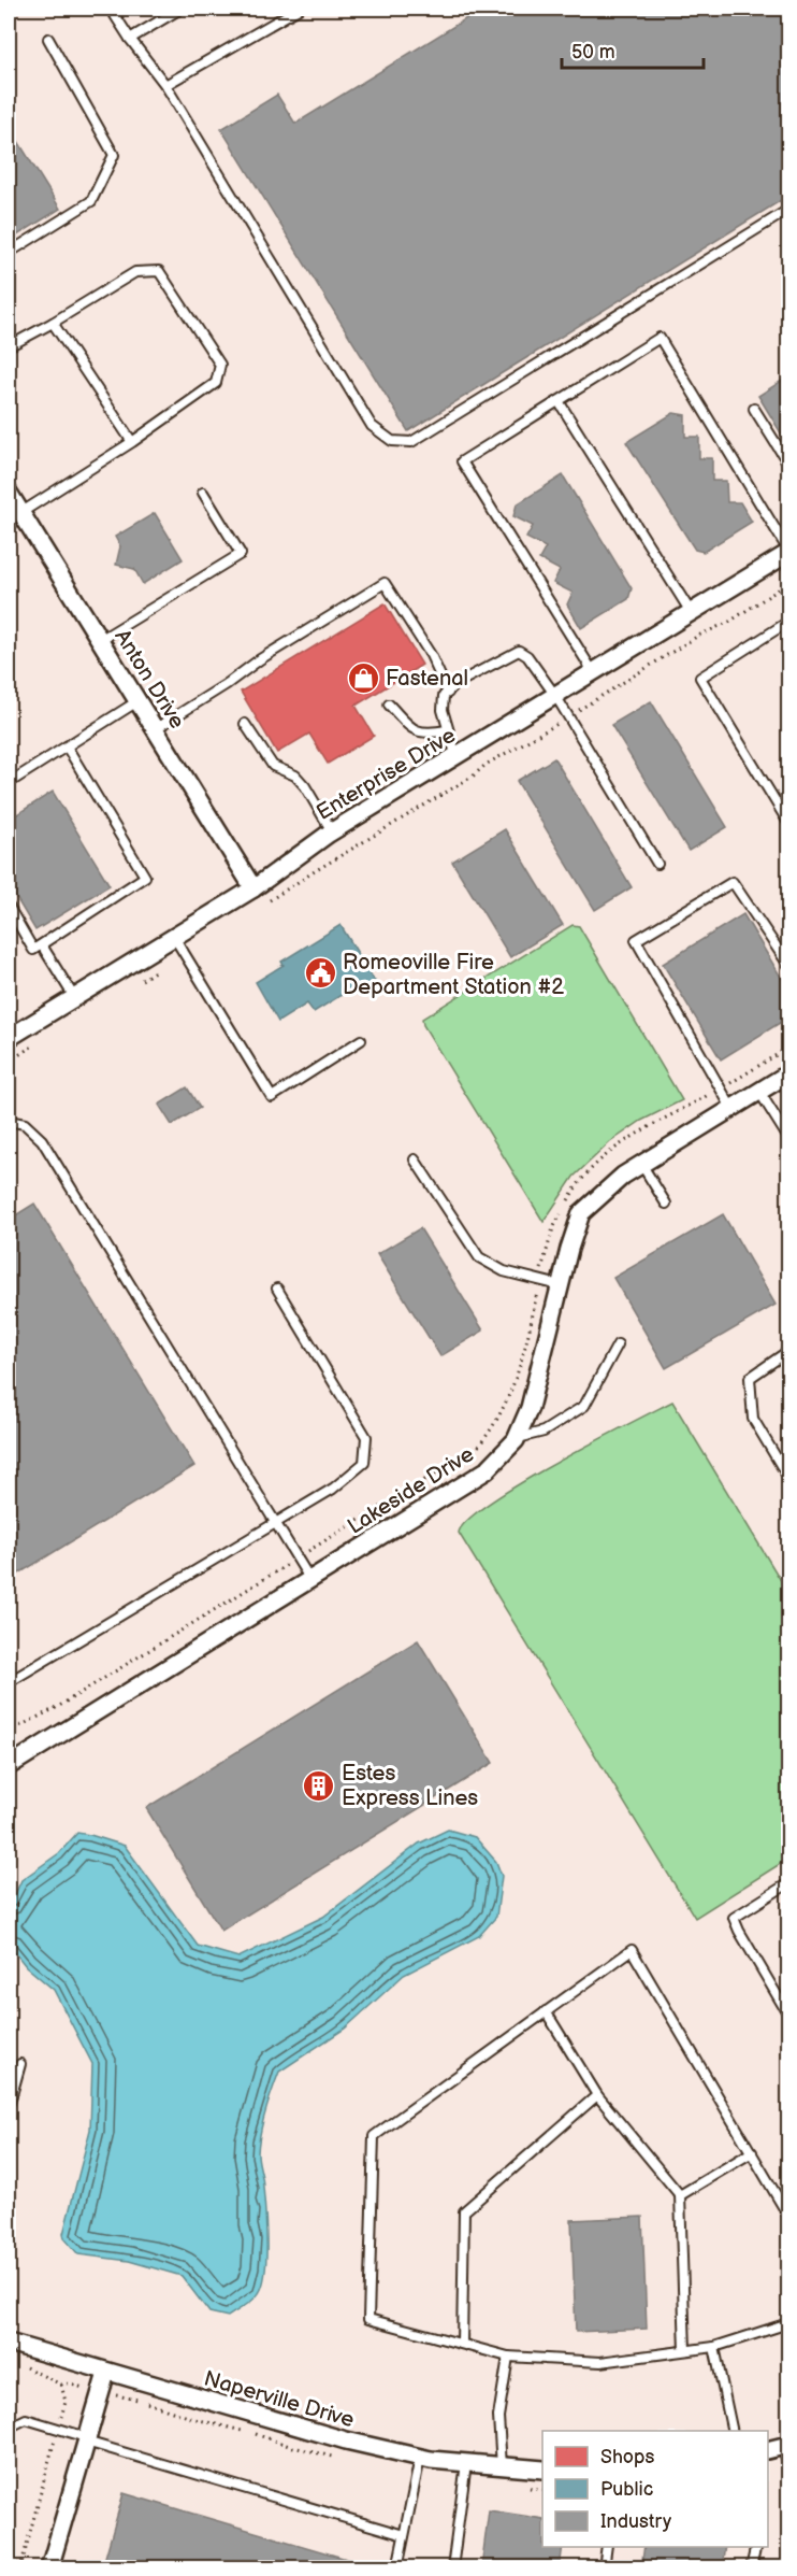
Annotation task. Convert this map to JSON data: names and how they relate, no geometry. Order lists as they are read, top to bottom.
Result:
{
  "streets": {
    "street": [
      "Anton Drive",
      "Enterprise Drive",
      "Lakeside Drive",
      "Naperville Drive"
    ]
  },
  "crossings": [
    ["Anton Drive", "Enterprise Drive"]
  ],
  "places": {
    "shop": ["Fastenal"],
    "public building": ["Romeoville Fire Department Station #2"],
    "building": ["Estes Express Lines"]
  },
  "legend": ["Shops", "Public", "Industry"],
  "scale_bar": "50 m"
}
